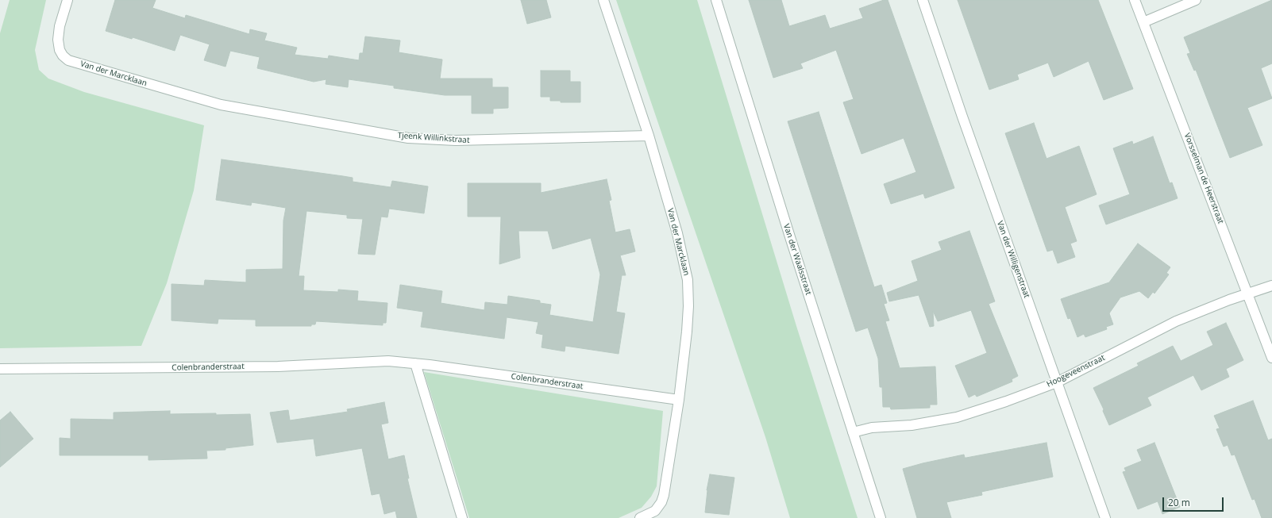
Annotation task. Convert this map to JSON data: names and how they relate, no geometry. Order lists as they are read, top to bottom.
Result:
{
  "streets": {
    "street": [
      "Van der Marcklaan",
      "Tjeenk Willinkstraat",
      "Vorsselman de Heerstraat",
      "Van der Waalsstraat",
      "Van der Willigenstraat",
      "Colenbranderstraat",
      "Hoogeveenstraat"
    ]
  },
  "crossings": [
    ["Van der Marcklaan", "Tjeenk Willinkstraat"],
    ["Van der Marcklaan", "Colenbranderstraat"],
    ["Vorsselman de Heerstraat", "Hoogeveenstraat"],
    ["Van der Waalsstraat", "Hoogeveenstraat"],
    ["Van der Willigenstraat", "Hoogeveenstraat"]
  ],
  "scale_bar": "20 m"
}
